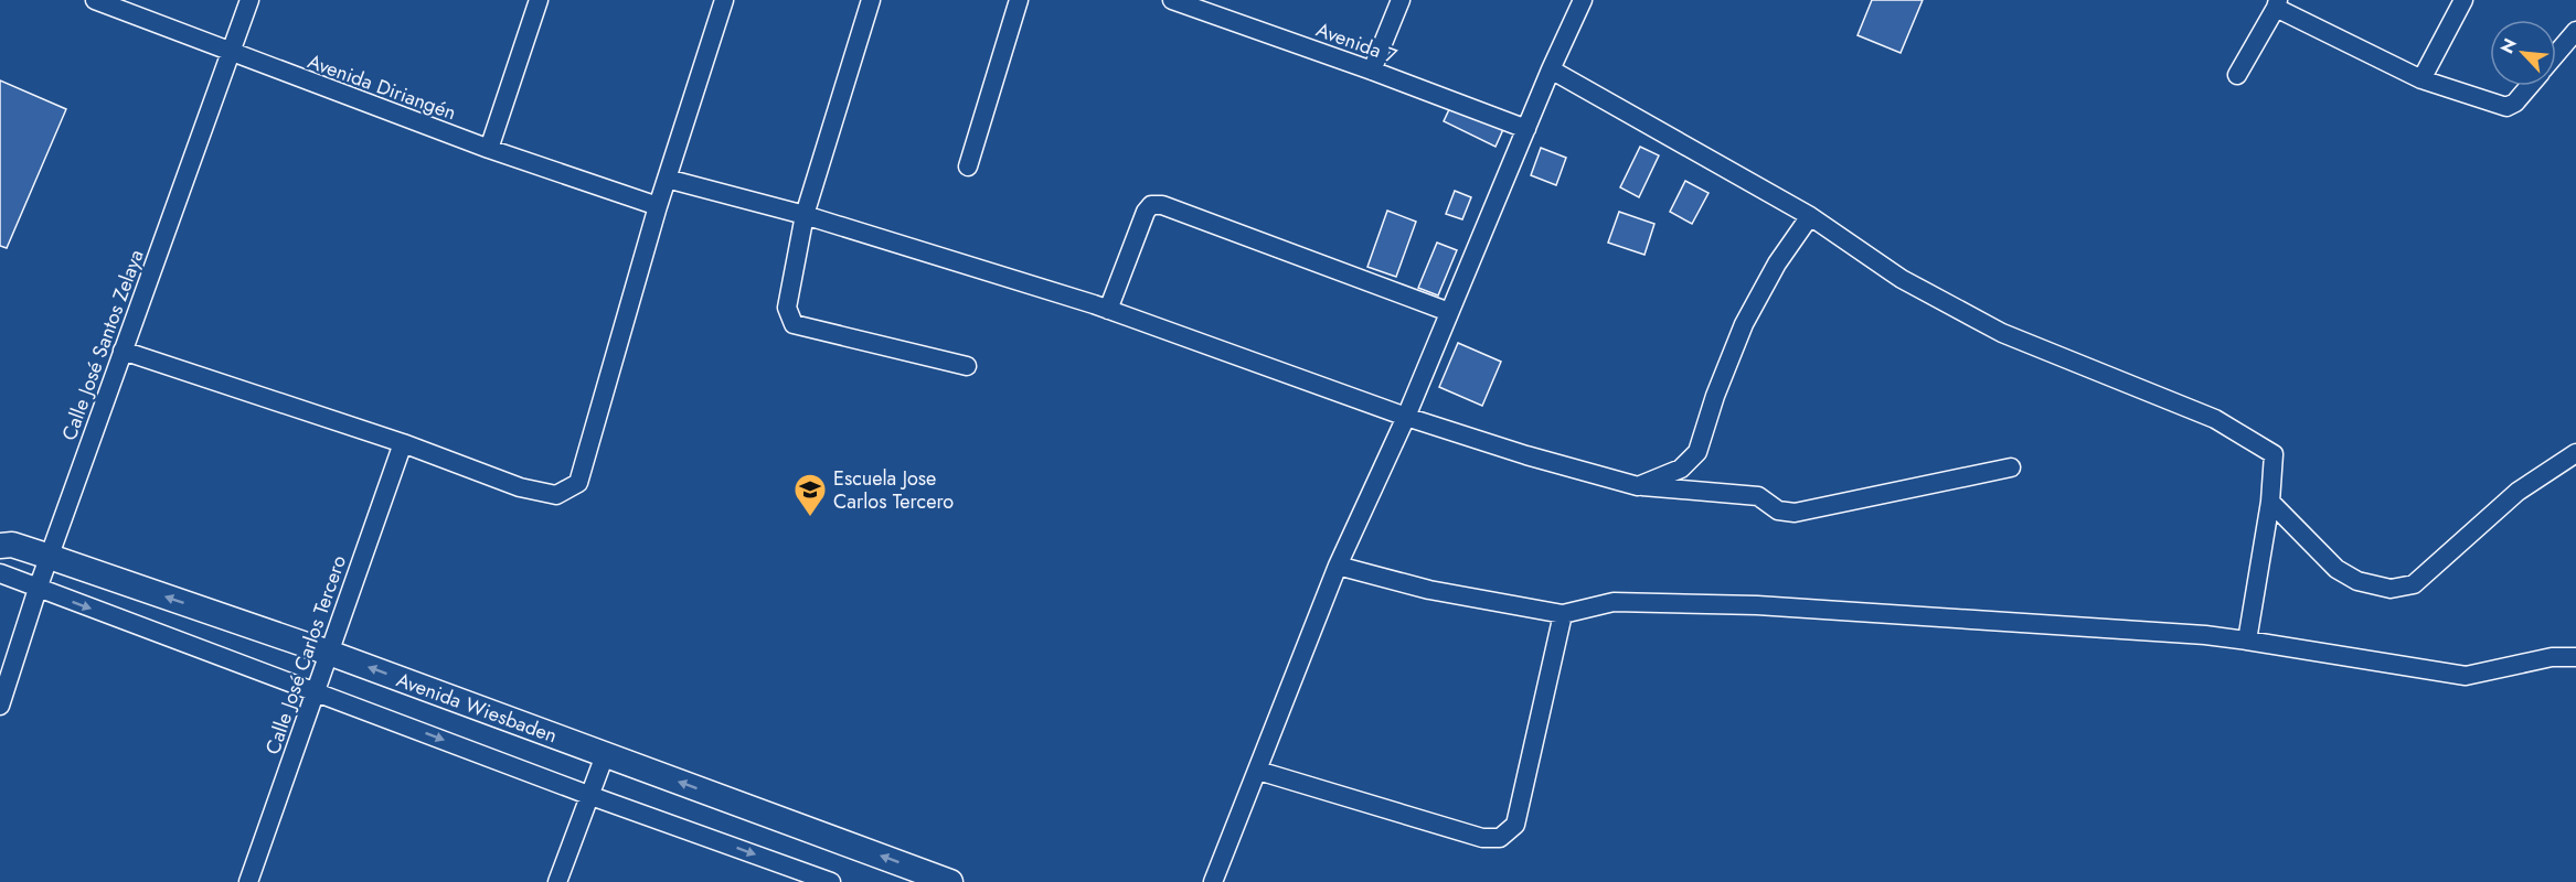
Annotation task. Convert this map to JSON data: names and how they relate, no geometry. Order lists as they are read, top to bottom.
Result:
{
  "streets": {
    "street": [
      "Avenida 7",
      "Avenida Diriangén",
      "Calle José Santos Zelaya",
      "Calle José Carlos Tercero",
      "Avenida Wiesbaden"
    ]
  },
  "crossings": [
    ["Avenida Diriangén", "Calle José Santos Zelaya"],
    ["Calle José Santos Zelaya", "Avenida Wiesbaden"],
    ["Calle José Carlos Tercero", "Avenida Wiesbaden"]
  ],
  "places": {
    "school or university": ["Escuela Jose Carlos Tercero"]
  },
  "north": "top left"
}
